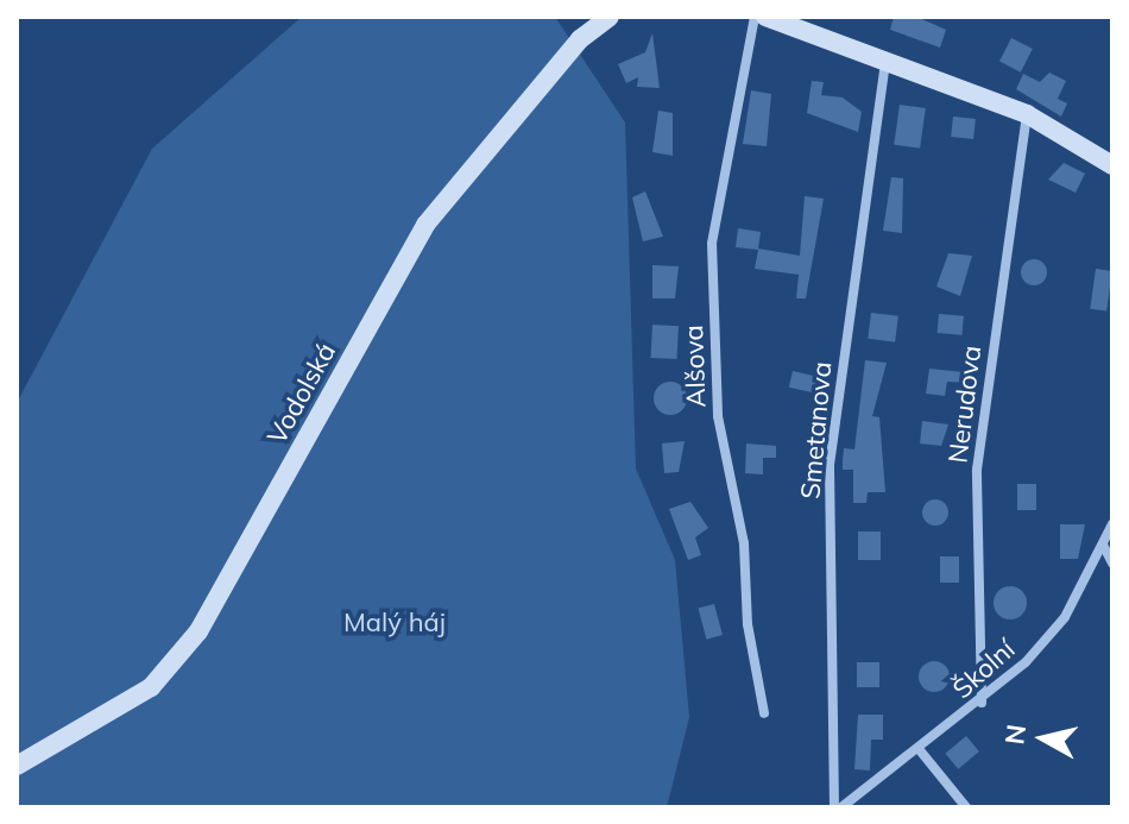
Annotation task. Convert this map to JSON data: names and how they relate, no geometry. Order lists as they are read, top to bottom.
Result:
{
  "streets": {
    "street": [
      "Alšova",
      "Vodolská",
      "Nerudova",
      "Smetanova",
      "Školní"
    ]
  },
  "crossings": [
    ["Nerudova", "Školní"]
  ],
  "parks": ["Malý háj"],
  "north": "left"
}
